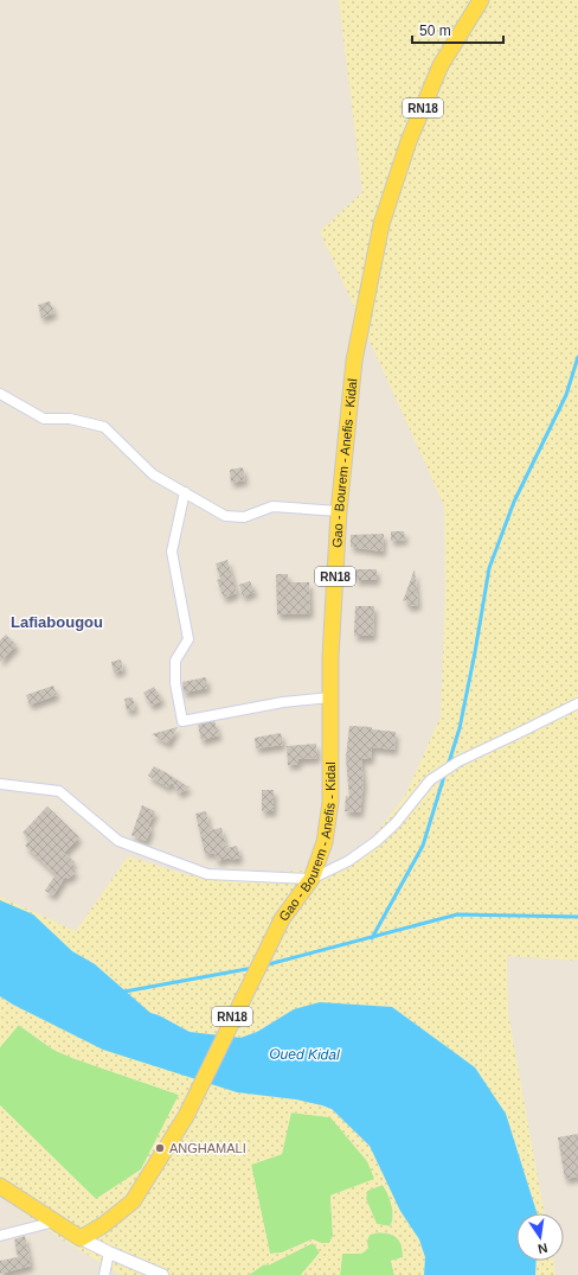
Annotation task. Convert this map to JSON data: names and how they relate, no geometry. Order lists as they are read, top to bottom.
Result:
{
  "streets": {
    "main road": ["RN18", "Gao - Bourem - Anefis - Kidal"]
  },
  "districts": ["Lafiabougou"],
  "water": ["Oued Kidal"],
  "places": ["ANGHAMALI"],
  "scale_bar": "50 m",
  "north": "bottom"
}
